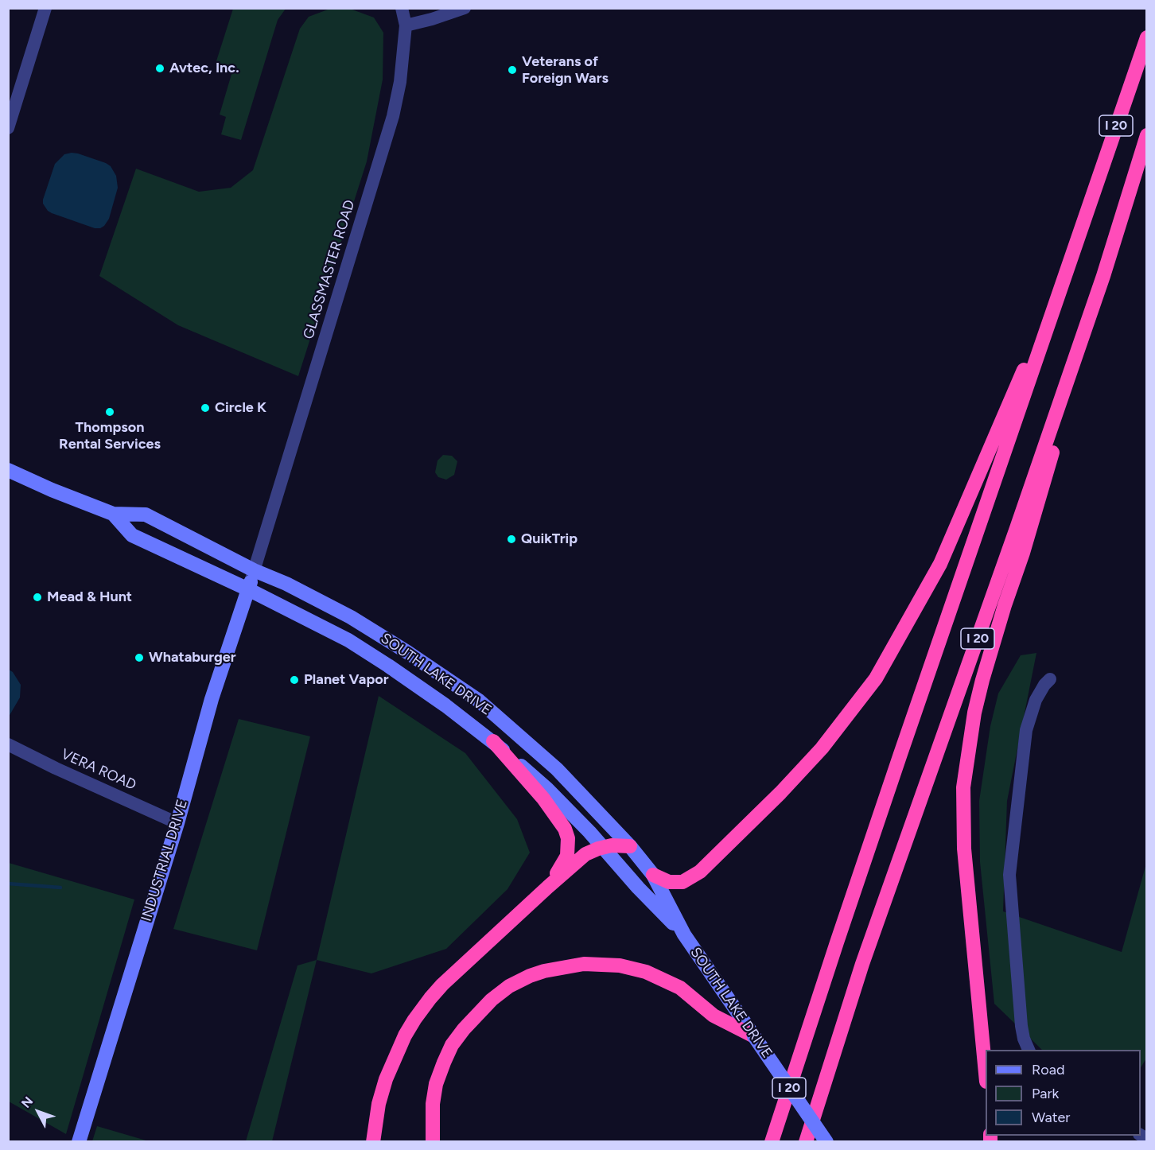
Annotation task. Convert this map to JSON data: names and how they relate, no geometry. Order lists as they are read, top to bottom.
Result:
{
  "streets": {
    "highway": ["I 20"],
    "main road": ["SOUTH LAKE DRIVE", "INDUSTRIAL DRIVE"],
    "street": ["GLASSMASTER ROAD", "VERA ROAD"]
  },
  "crossings": [
    ["GLASSMASTER ROAD", "SOUTH LAKE DRIVE"],
    ["GLASSMASTER ROAD", "INDUSTRIAL DRIVE"],
    ["SOUTH LAKE DRIVE", "INDUSTRIAL DRIVE"],
    ["VERA ROAD", "INDUSTRIAL DRIVE"]
  ],
  "places": [
    "Avtec, Inc.",
    "Veterans of Foreign Wars",
    "Circle K",
    "Thompson Rental Services",
    "QuikTrip",
    "Mead & Hunt",
    "Whataburger",
    "Planet Vapor"
  ],
  "legend": ["Road", "Park", "Water"],
  "north": "top left"
}
